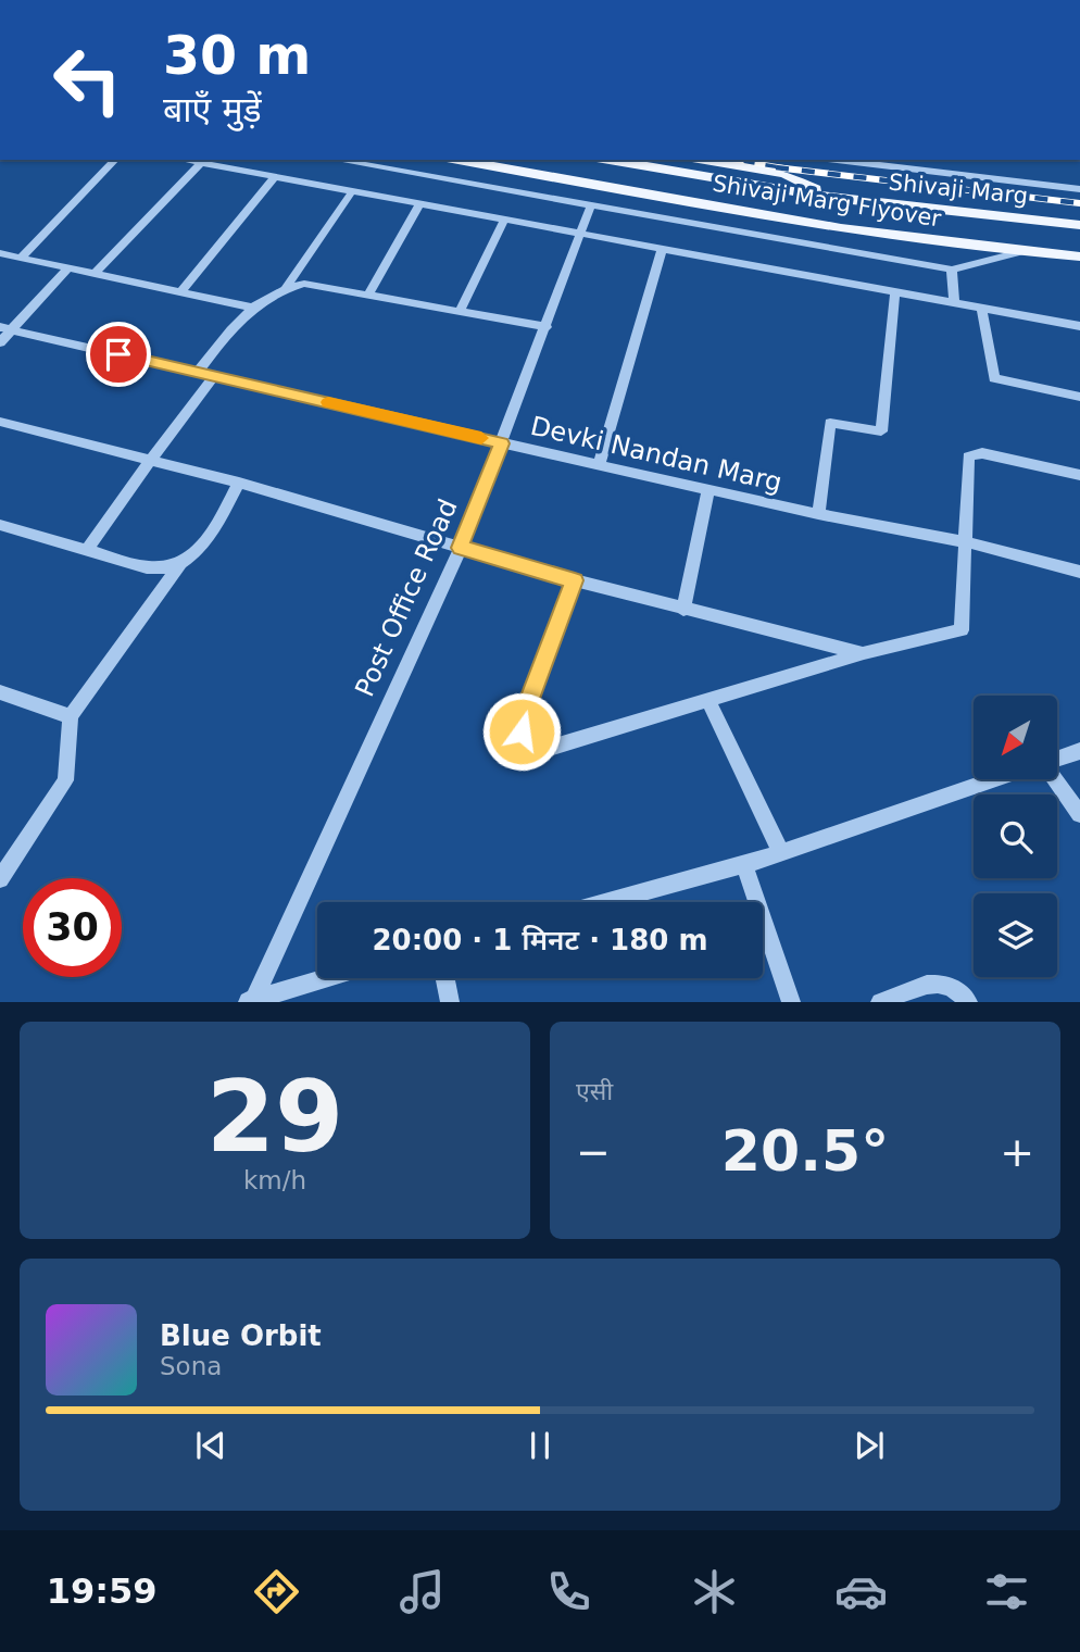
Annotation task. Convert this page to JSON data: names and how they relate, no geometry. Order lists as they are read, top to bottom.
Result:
{
  "streets": {
    "main road": ["Shivaji Marg", "Shivaji Marg Flyover"],
    "street": ["Devki Nandan Marg", "Post Office Road"]
  },
  "crossings": [
    ["Shivaji Marg", "Shivaji Marg Flyover"],
    ["Devki Nandan Marg", "Post Office Road"]
  ],
  "north": "bottom left",
  "page": {
    "turn": ["30 m", "बाएँ मुड़ें"],
    "limit": "30",
    "trip": "20:00 · 1 मिनट · 180 m",
    "tile": [
      ["29", "km/h"],
      "एसी"
    ],
    "heat": ["−", "20.5°", "+"],
    "song": ["Blue Orbit", "Sona"],
    "tabs": "19:59"
  }
}
